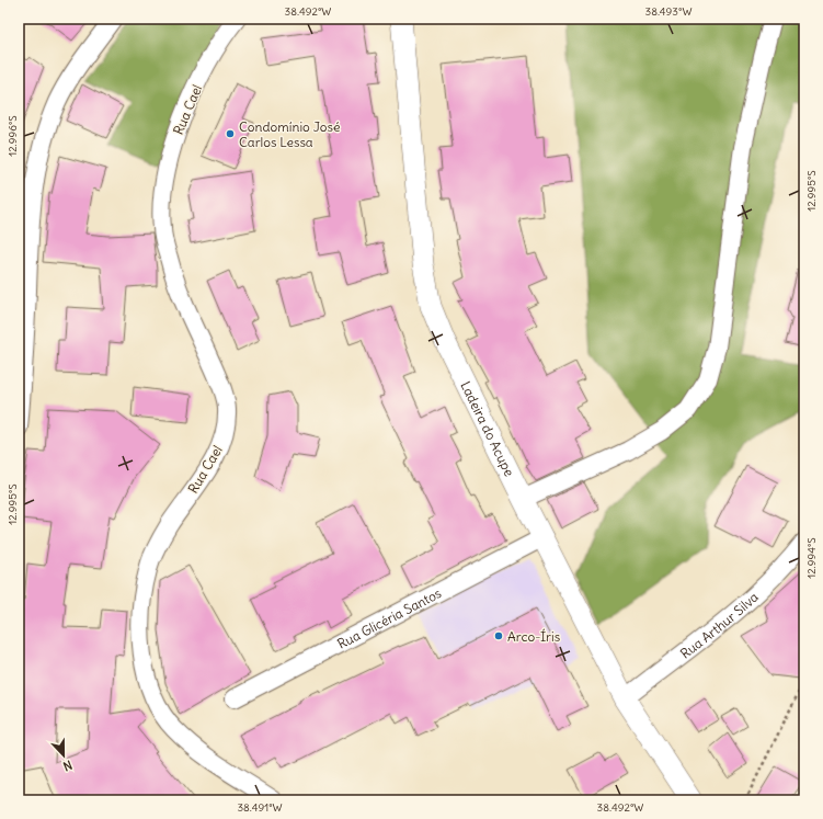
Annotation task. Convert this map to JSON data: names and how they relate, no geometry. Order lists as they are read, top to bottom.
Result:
{
  "streets": {
    "street": [
      "Rua Cael",
      "Ladeira do Acupe",
      "Rua Glicéria Santos",
      "Rua Arthur Silva"
    ]
  },
  "crossings": [
    ["Ladeira do Acupe", "Rua Glicéria Santos"],
    ["Ladeira do Acupe", "Rua Arthur Silva"]
  ],
  "places": ["Condomínio José Carlos Lessa", "Arco-Íris"],
  "north": "bottom",
  "coordinates": [
    "38.492°W",
    "38.493°W",
    "12.996°S",
    "12.995°S",
    "12.994°S",
    "38.491°W"
  ]
}
